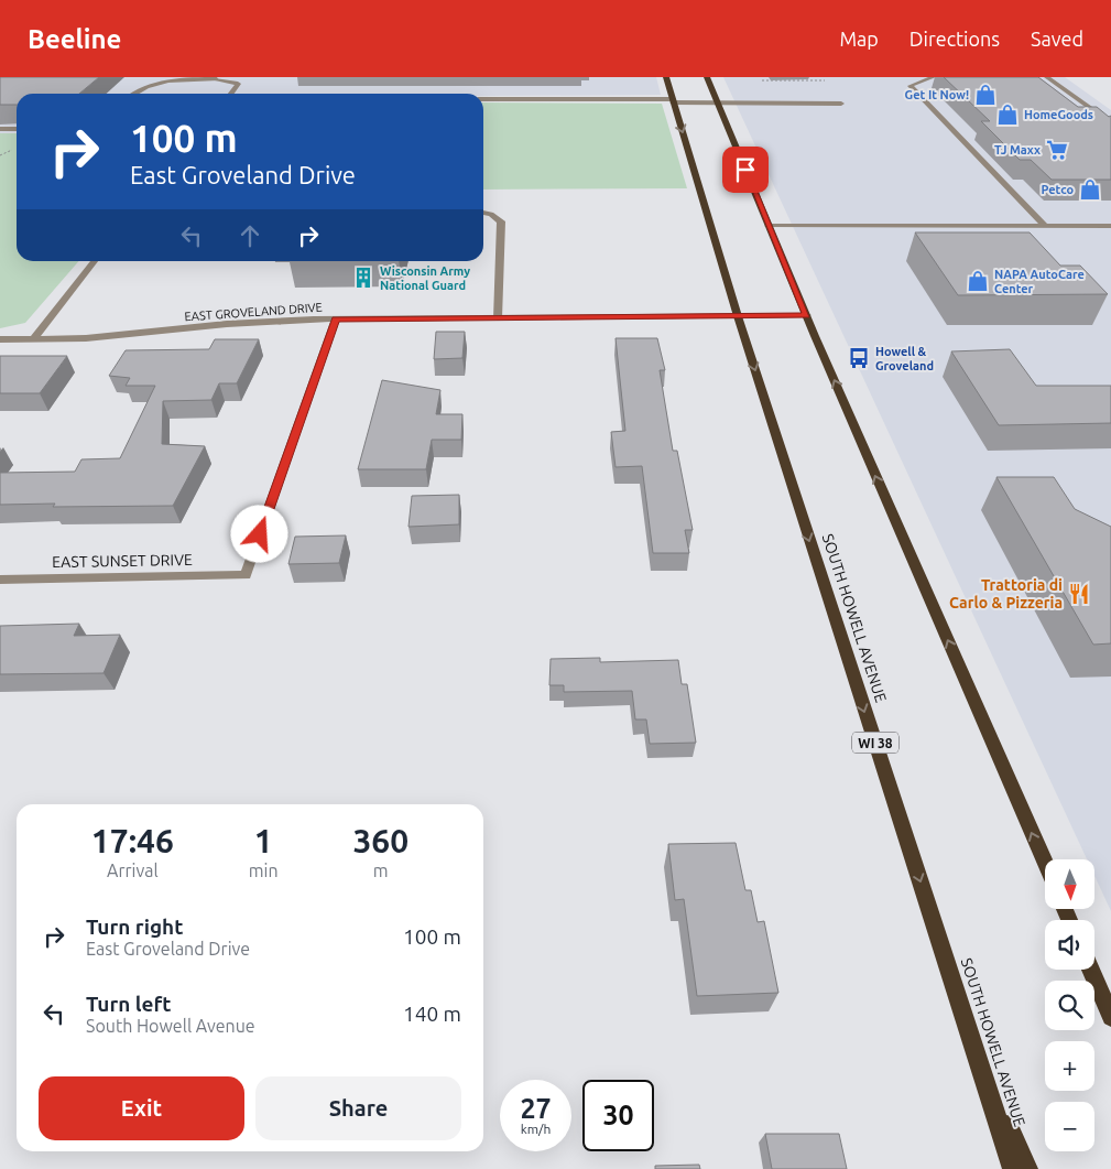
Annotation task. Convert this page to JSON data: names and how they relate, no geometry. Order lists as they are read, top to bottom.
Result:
{
  "streets": {
    "main road": ["SOUTH HOWELL AVENUE", "WI 38"],
    "street": ["EAST GROVELAND DRIVE", "EAST SUNSET DRIVE"]
  },
  "crossings": [
    ["EAST GROVELAND DRIVE", "EAST SUNSET DRIVE"],
    ["EAST GROVELAND DRIVE", "SOUTH HOWELL AVENUE"]
  ],
  "places": {
    "shop": [
      "Get It Now!",
      "HomeGoods",
      "Petco",
      "NAPA AutoCare Center"
    ],
    "supermarket": ["TJ Maxx"],
    "building": ["Wisconsin Army National Guard"],
    "bus stop": ["Howell & Groveland"],
    "restaurant": ["Trattoria di Carlo & Pizzeria"]
  },
  "north": "bottom",
  "page": {
    "header": "Beeline",
    "nav": ["Map", "Directions", "Saved"],
    "turn": ["100 m", "East Groveland Drive"],
    "eta": [
      "17:46",
      "Arrival",
      "1",
      "min",
      "360",
      "m"
    ],
    "map_buttons": ["+", "−"],
    "list": [
      {
        "name": "Turn right",
        "note": "East Groveland Drive",
        "value": "100 m"
      },
      {
        "name": "Turn left",
        "note": "South Howell Avenue",
        "value": "140 m"
      }
    ],
    "buttons": ["Exit", "Share"],
    "speed": "27 km/h",
    "limit": "30"
  }
}
